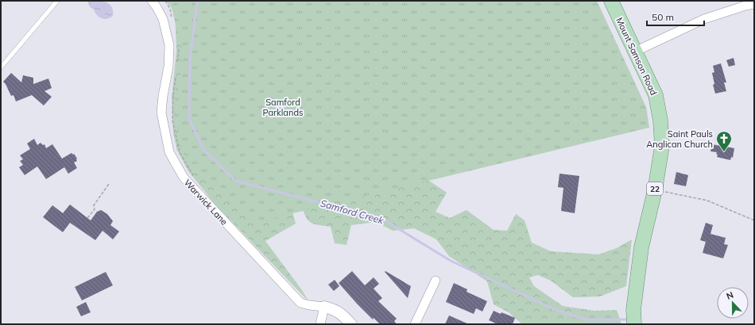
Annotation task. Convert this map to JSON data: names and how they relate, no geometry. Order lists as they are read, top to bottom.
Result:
{
  "streets": {
    "main road": ["Mount Samson Road", "22"],
    "street": ["Warwick Lane"]
  },
  "water": ["Samford Creek"],
  "parks": ["Samford Parklands"],
  "places": {
    "church": ["Saint Pauls Anglican Church"]
  },
  "scale_bar": "50 m",
  "north": "top"
}
